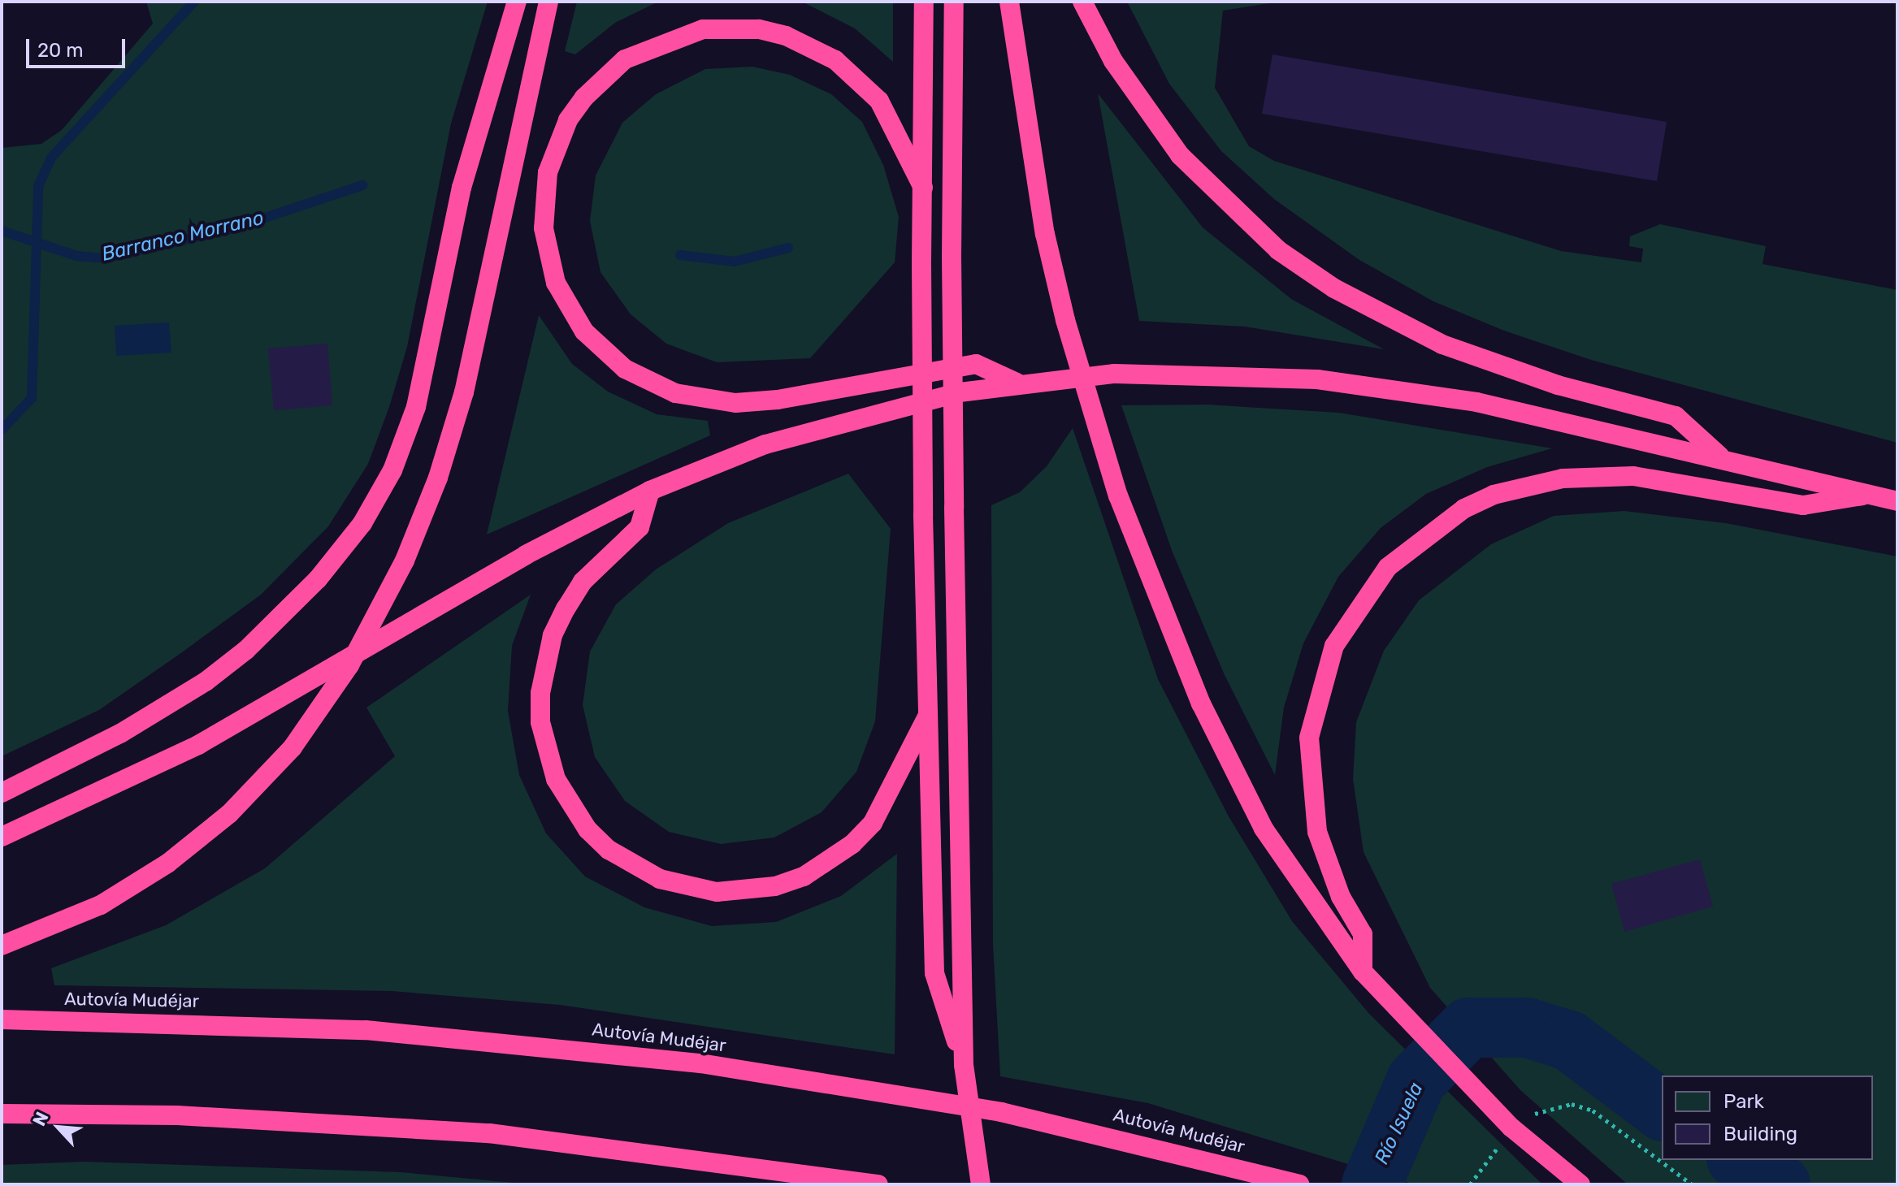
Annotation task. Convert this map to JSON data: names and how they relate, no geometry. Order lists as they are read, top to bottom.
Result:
{
  "streets": {
    "highway": ["Autovía Mudéjar"]
  },
  "water": ["Barranco Morrano", "Río Isuela"],
  "legend": ["Park", "Building"],
  "scale_bar": "20 m",
  "north": "top left"
}
